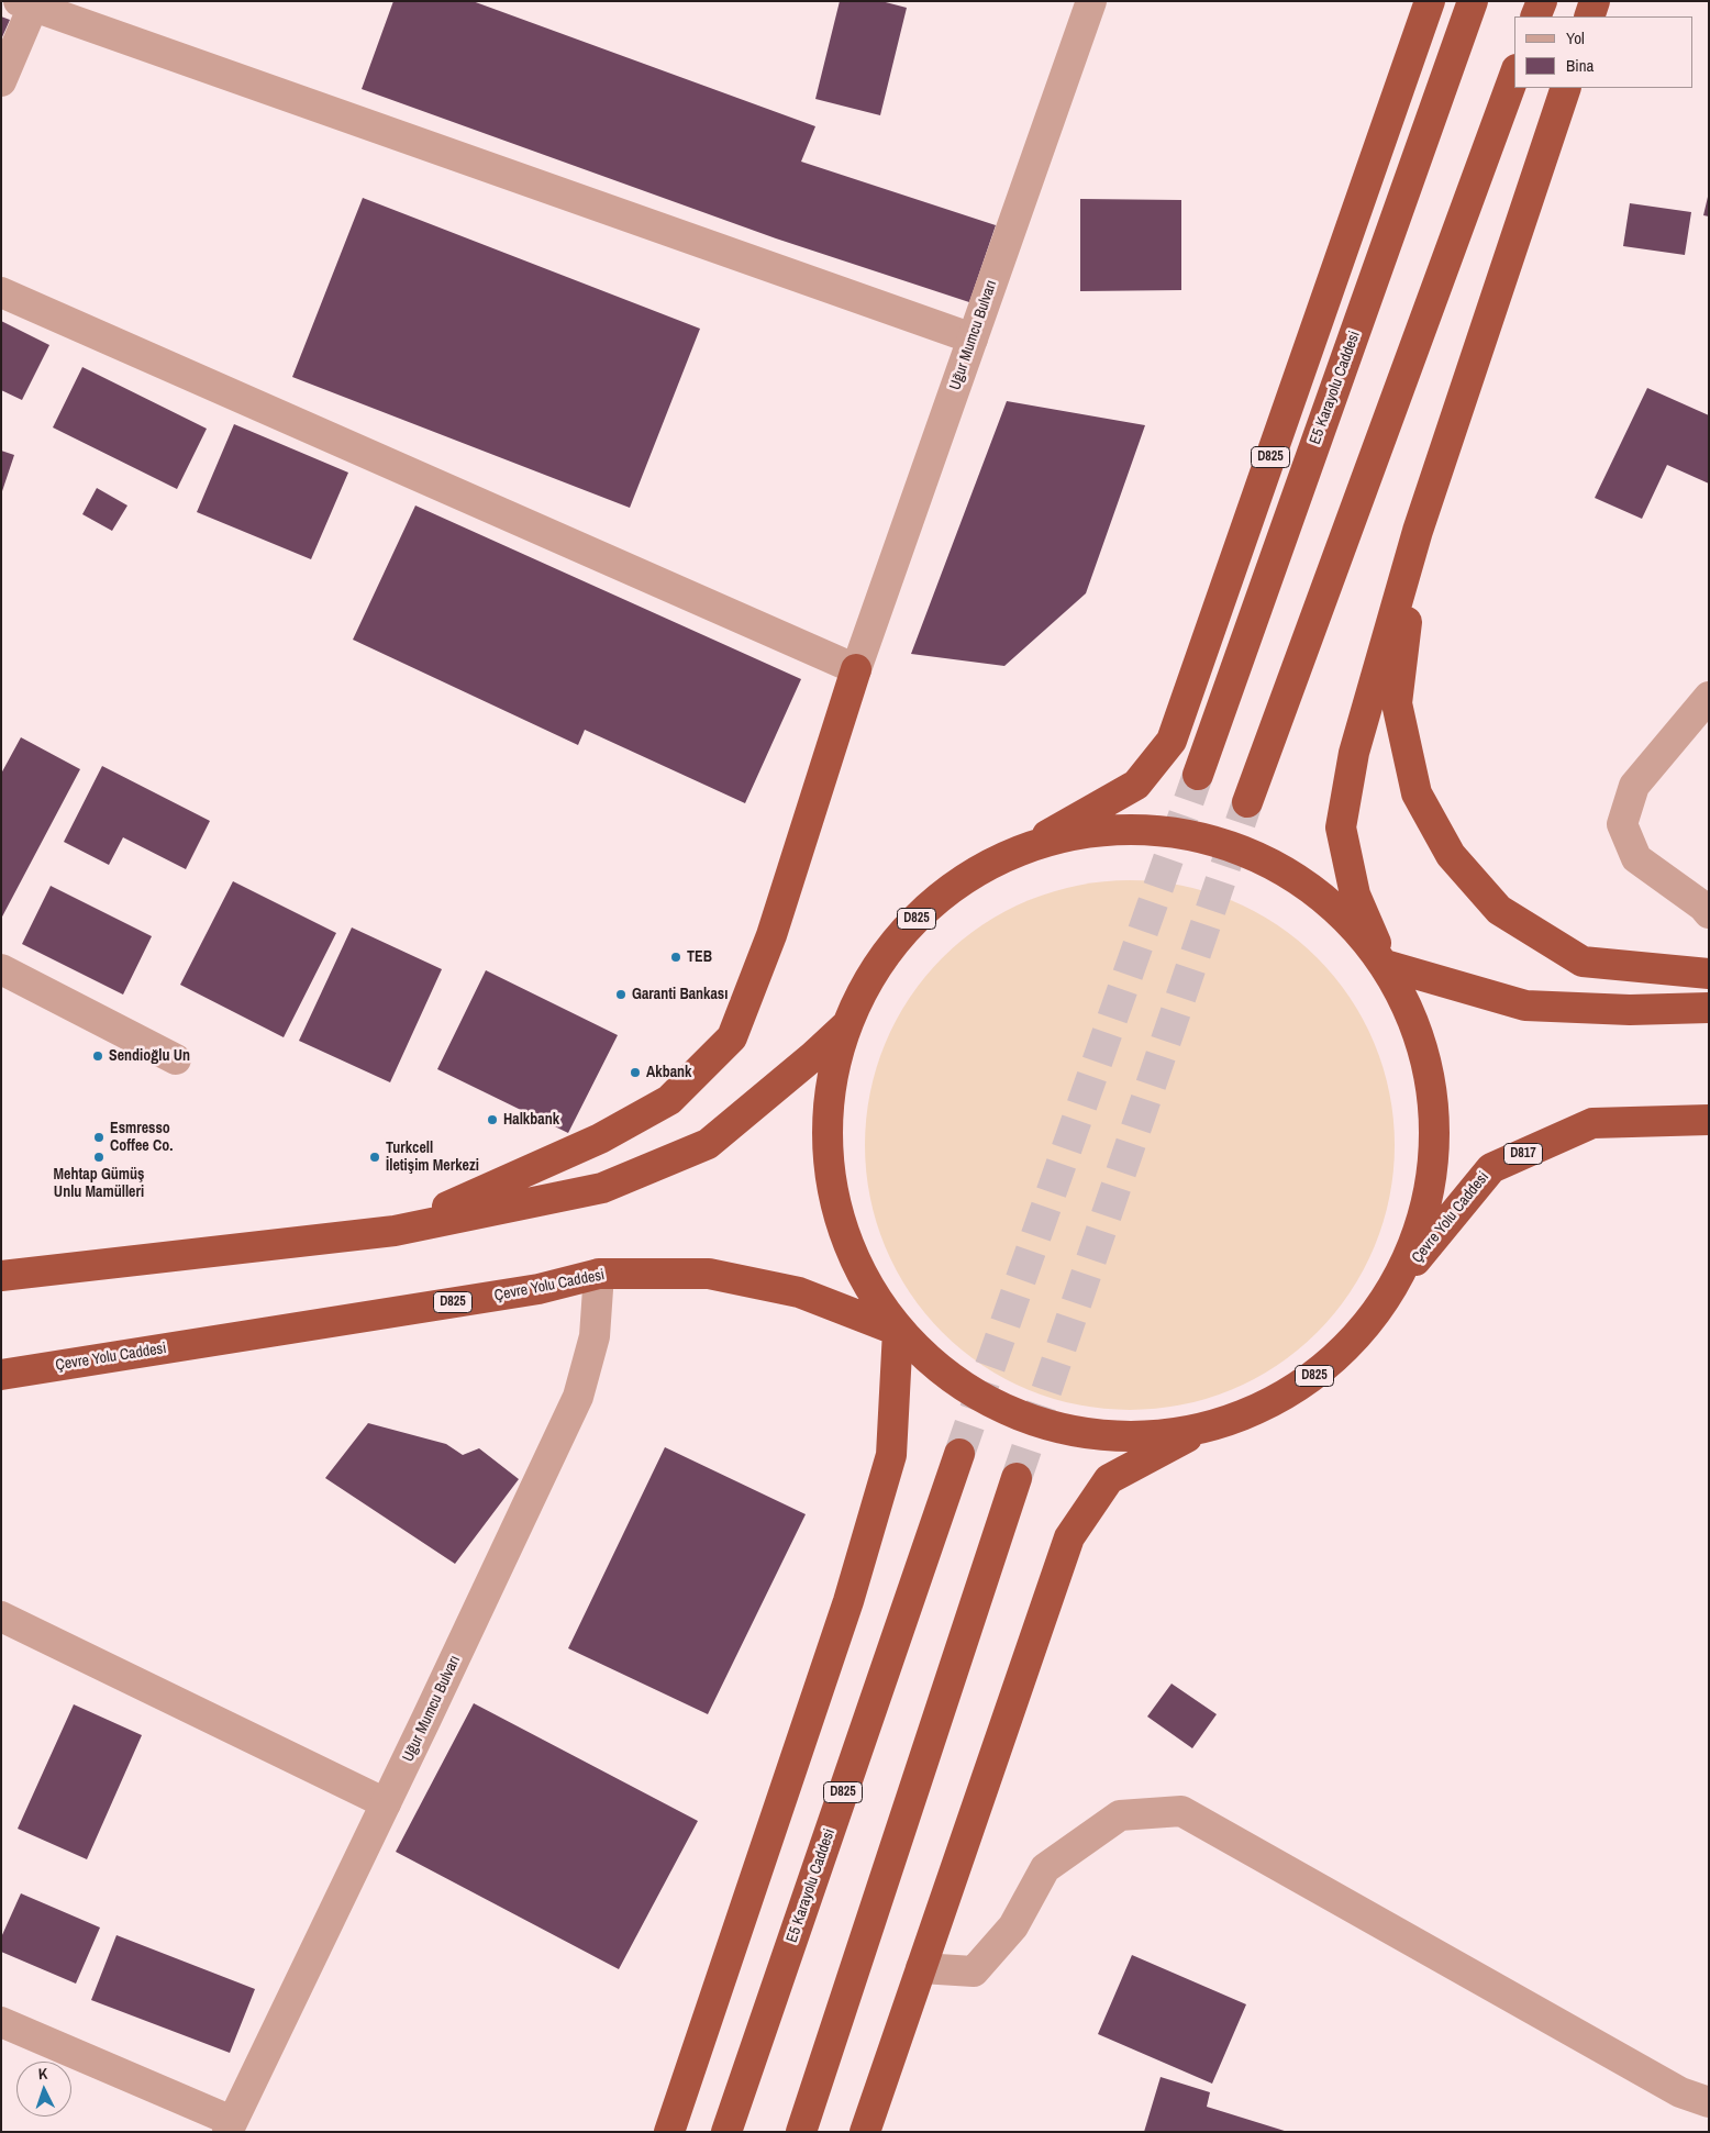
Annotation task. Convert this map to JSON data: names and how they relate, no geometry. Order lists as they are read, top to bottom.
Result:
{
  "streets": {
    "highway": [
      "E5 Karayolu Caddesi",
      "D825",
      "D817",
      "Çevre Yolu Caddesi"
    ],
    "street": ["Uğur Mumcu Bulvarı"]
  },
  "crossings": [
    ["Uğur Mumcu Bulvarı", "Çevre Yolu Caddesi"],
    ["D825", "Çevre Yolu Caddesi"]
  ],
  "places": [
    "TEB",
    "Garanti Bankası",
    "Sendioğlu Un",
    "Akbank",
    "Halkbank",
    "Esmresso Coffee Co.",
    "Mehtap Gümüş Unlu Mamülleri",
    "Turkcell İletişim Merkezi"
  ],
  "legend": ["Yol", "Bina"],
  "north": "top"
}
